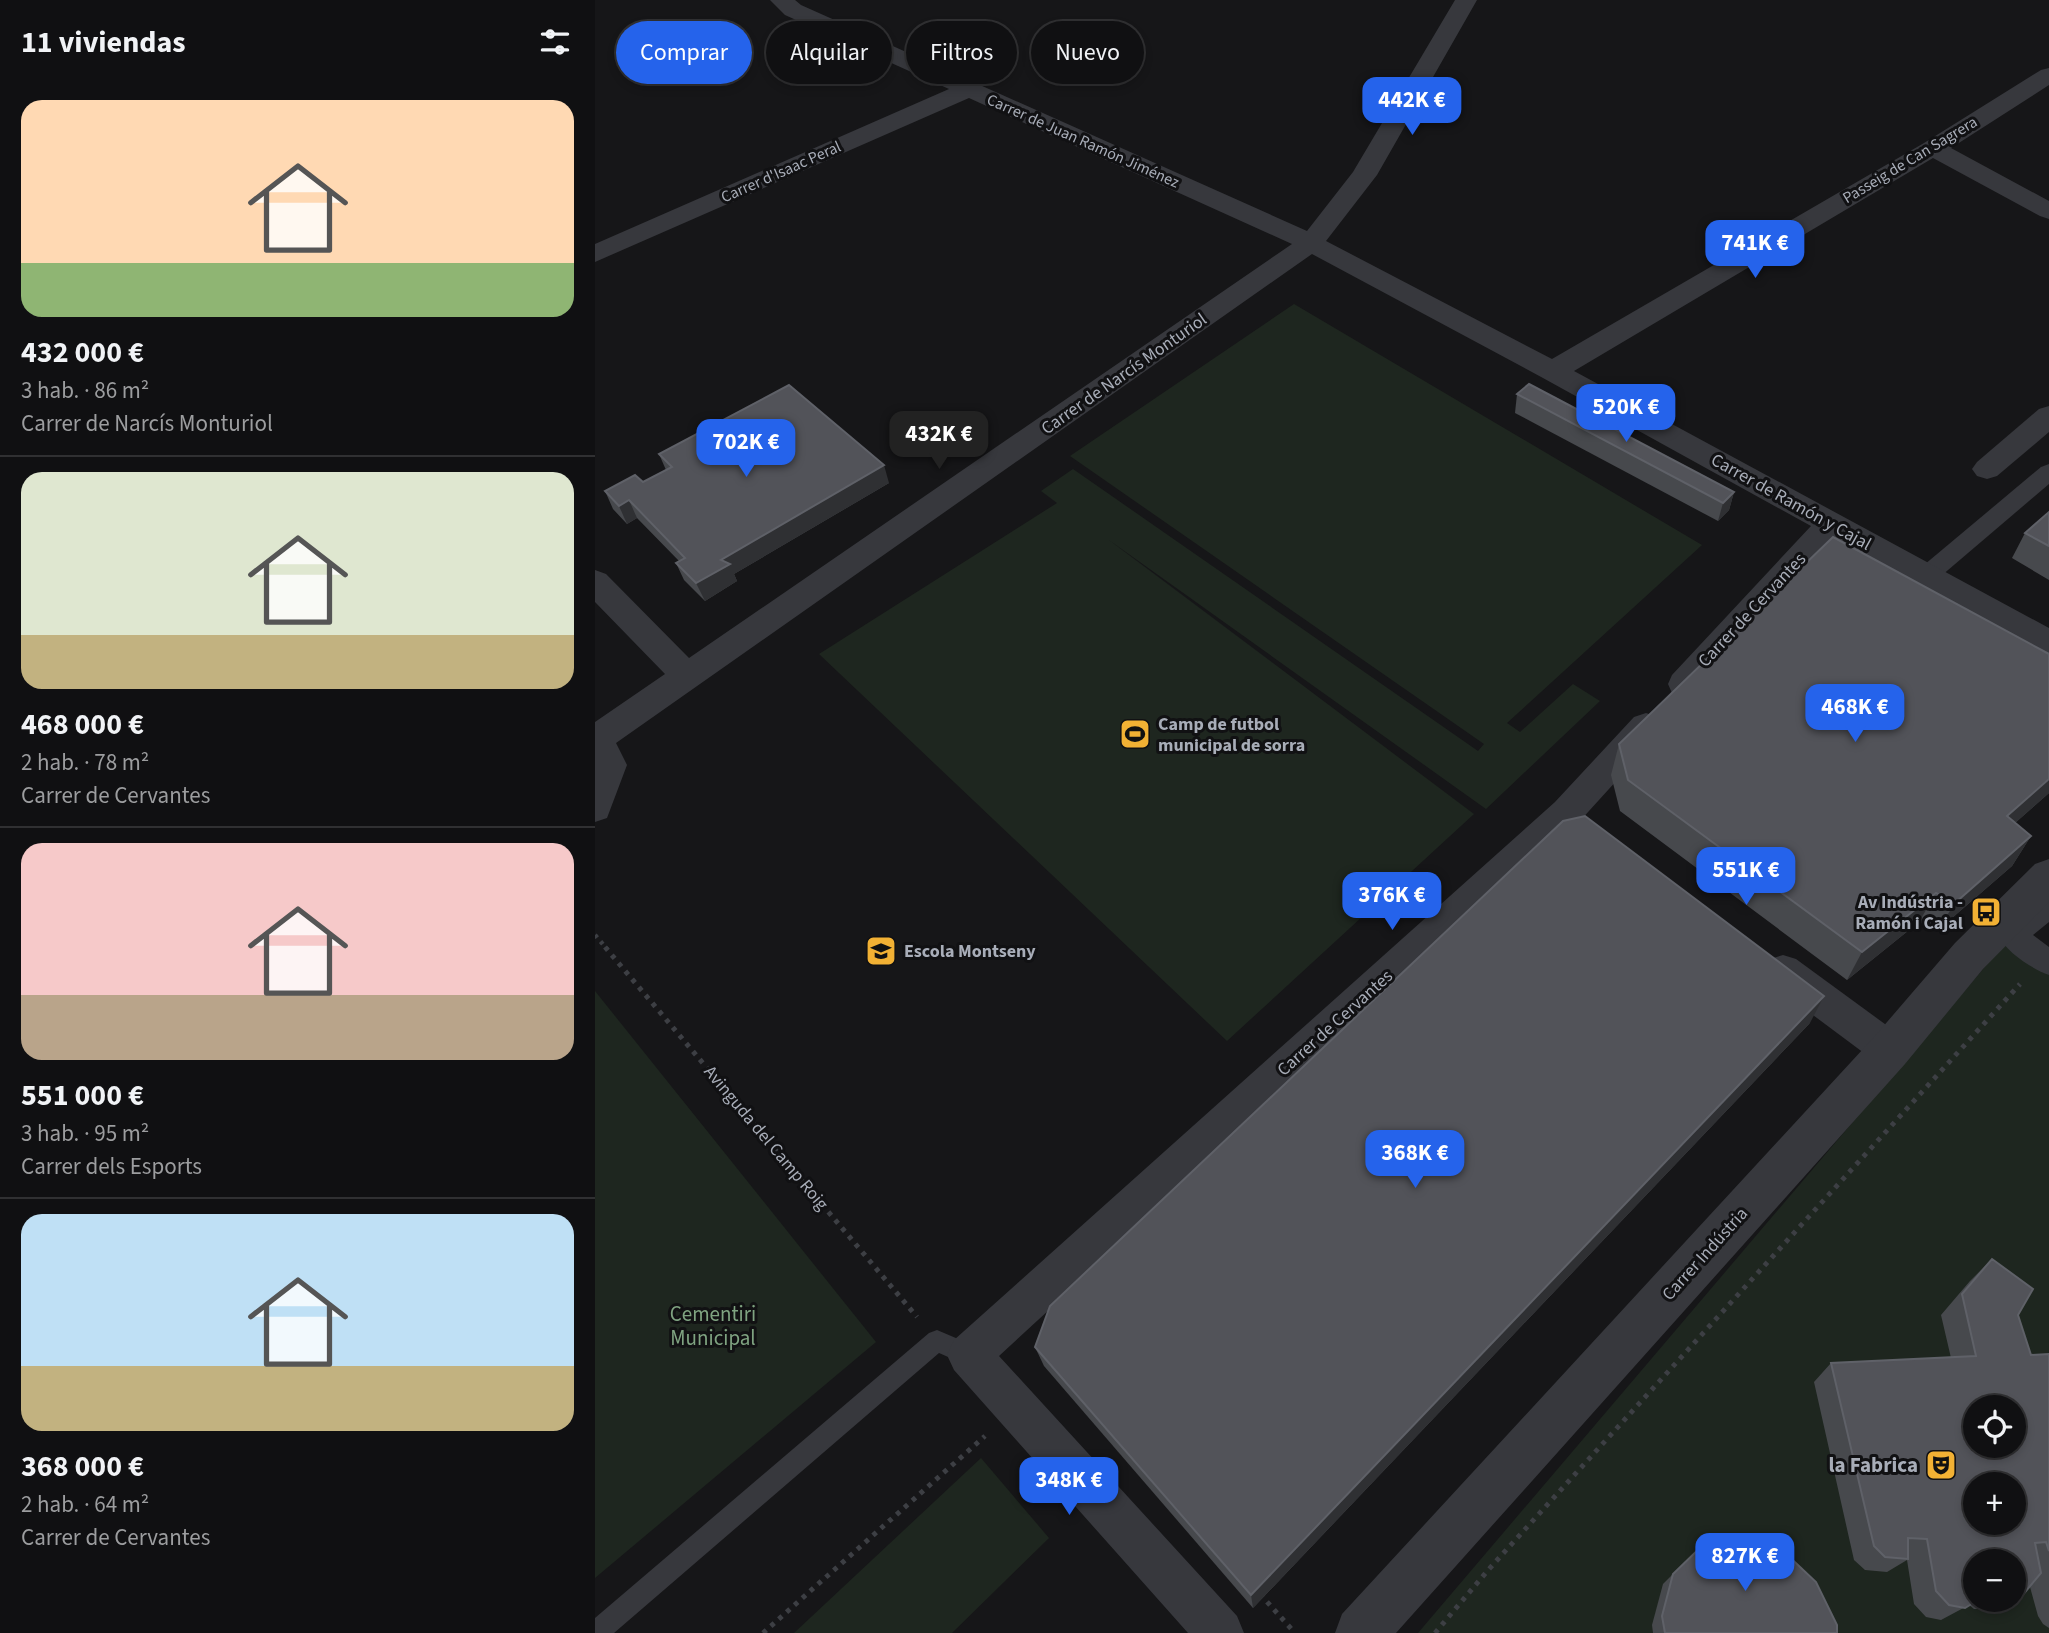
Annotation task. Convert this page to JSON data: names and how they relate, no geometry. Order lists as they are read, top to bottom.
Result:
{
  "streets": {
    "street": [
      "Carrer de Juan Ramón Jiménez",
      "Passeig de Can Sagrera",
      "Carrer d'Isaac Peral",
      "Carrer de Narcís Monturiol",
      "Carrer de Ramón y Cajal",
      "Carrer de Cervantes",
      "Carrer Indústria"
    ],
    "path": ["Avinguda del Camp Roig"]
  },
  "crossings": [
    ["Carrer de Juan Ramón Jiménez", "Carrer d'Isaac Peral"],
    ["Carrer de Juan Ramón Jiménez", "Carrer de Narcís Monturiol"],
    ["Carrer de Juan Ramón Jiménez", "Carrer de Ramón y Cajal"],
    ["Passeig de Can Sagrera", "Carrer de Ramón y Cajal"],
    ["Carrer de Narcís Monturiol", "Carrer de Ramón y Cajal"],
    ["Carrer de Ramón y Cajal", "Carrer de Cervantes"],
    ["Carrer de Cervantes", "Avinguda del Camp Roig"]
  ],
  "parks": ["Cementiri Municipal"],
  "places": {
    "sports": ["Camp de futbol municipal de sorra"],
    "bus stop": ["Av Indústria - Ramón i Cajal"],
    "school or university": ["Escola Montseny"],
    "theatre": ["la Fabrica"]
  },
  "page": {
    "heading": "11 viviendas",
    "chip": [
      "Comprar",
      "Alquilar",
      "Filtros",
      "Nuevo"
    ],
    "price": [
      "442K €",
      "741K €",
      "520K €",
      "432K €",
      "702K €",
      "468K €",
      "551K €",
      "376K €",
      "368K €",
      "348K €",
      "827K €"
    ],
    "list": [
      {
        "name": "432 000 €",
        "note": "3 hab. · 86 m² · Carrer de Narcís Monturiol"
      },
      {
        "name": "468 000 €",
        "note": "2 hab. · 78 m² · Carrer de Cervantes"
      },
      {
        "name": "551 000 €",
        "note": "3 hab. · 95 m² · Carrer dels Esports"
      },
      {
        "name": "368 000 €",
        "note": "2 hab. · 64 m² · Carrer de Cervantes"
      }
    ],
    "map_buttons": ["+", "−"]
  }
}
